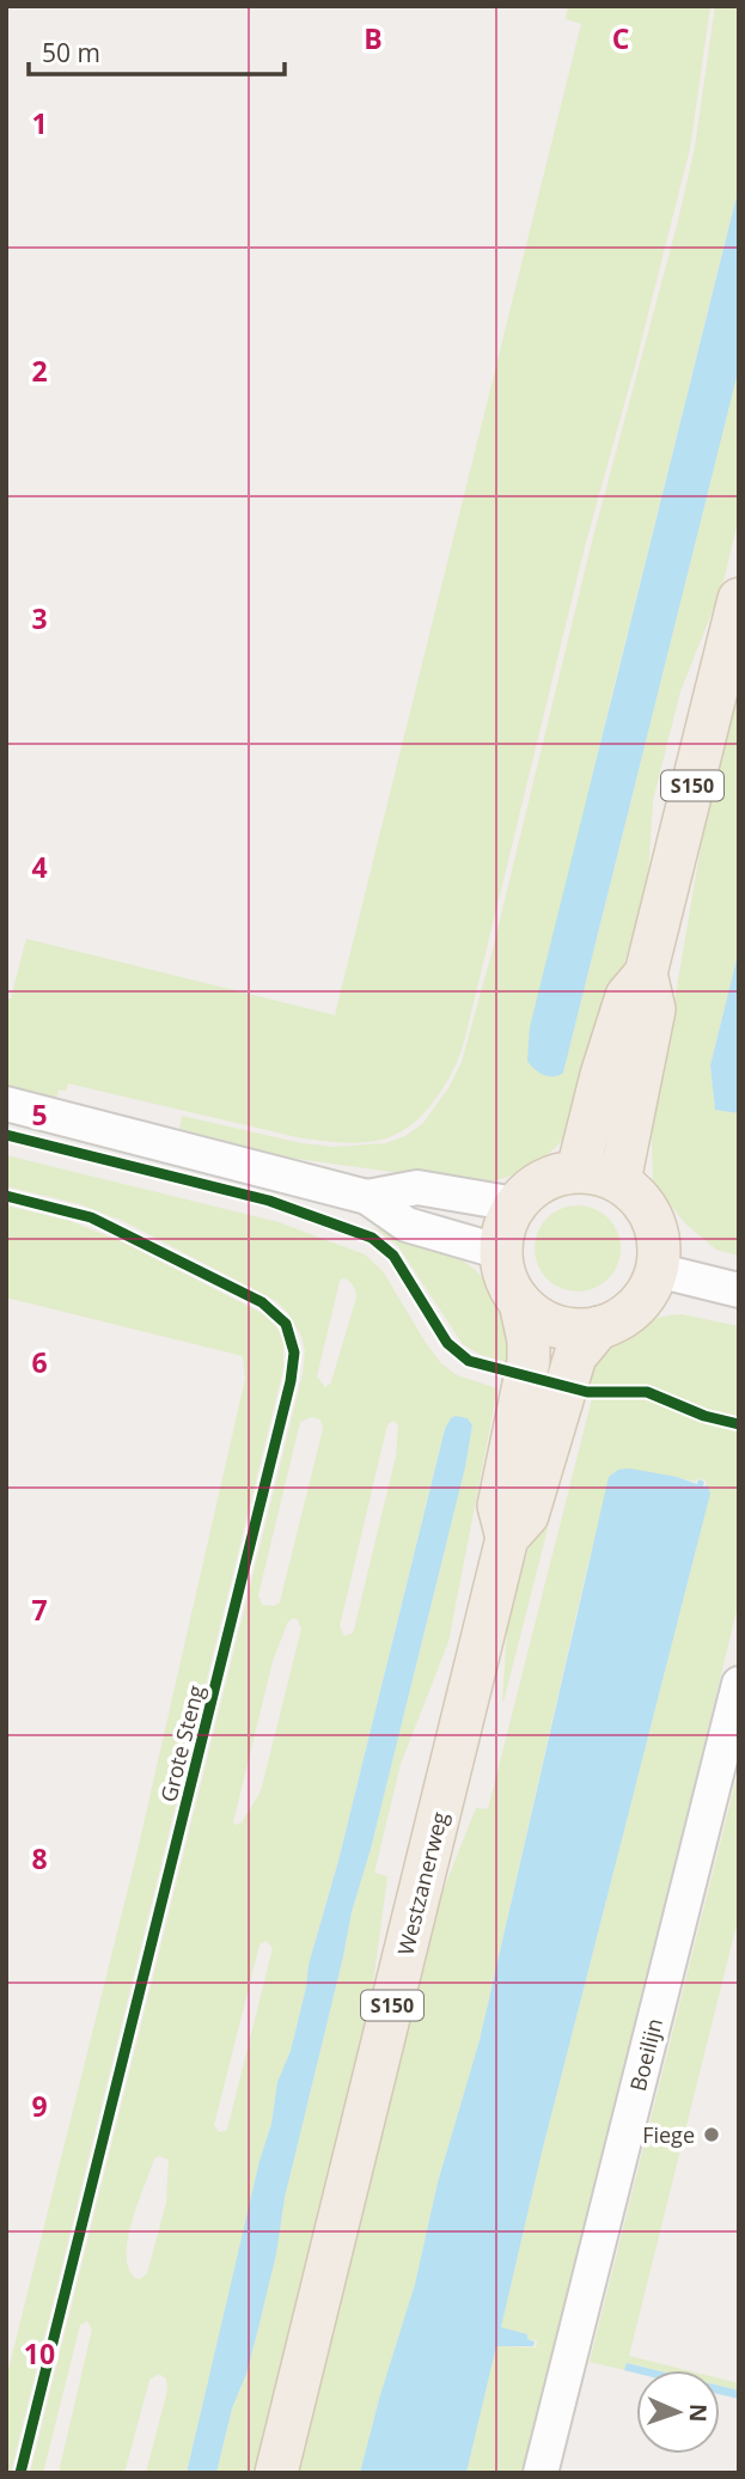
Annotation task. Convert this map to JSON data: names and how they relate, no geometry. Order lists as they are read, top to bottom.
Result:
{
  "streets": {
    "main road": ["S150", "Westzanerweg"],
    "street": ["Boeilijn"],
    "cycle path": ["Grote Steng"]
  },
  "crossings": [
    ["S150", "Westzanerweg"]
  ],
  "places": ["Fiege"],
  "scale_bar": "50 m",
  "north": "right",
  "grid": {
    "columns": ["B", "C"],
    "rows": [
      "1",
      "2",
      "3",
      "4",
      "5",
      "6",
      "7",
      "8",
      "9",
      "10"
    ]
  }
}
